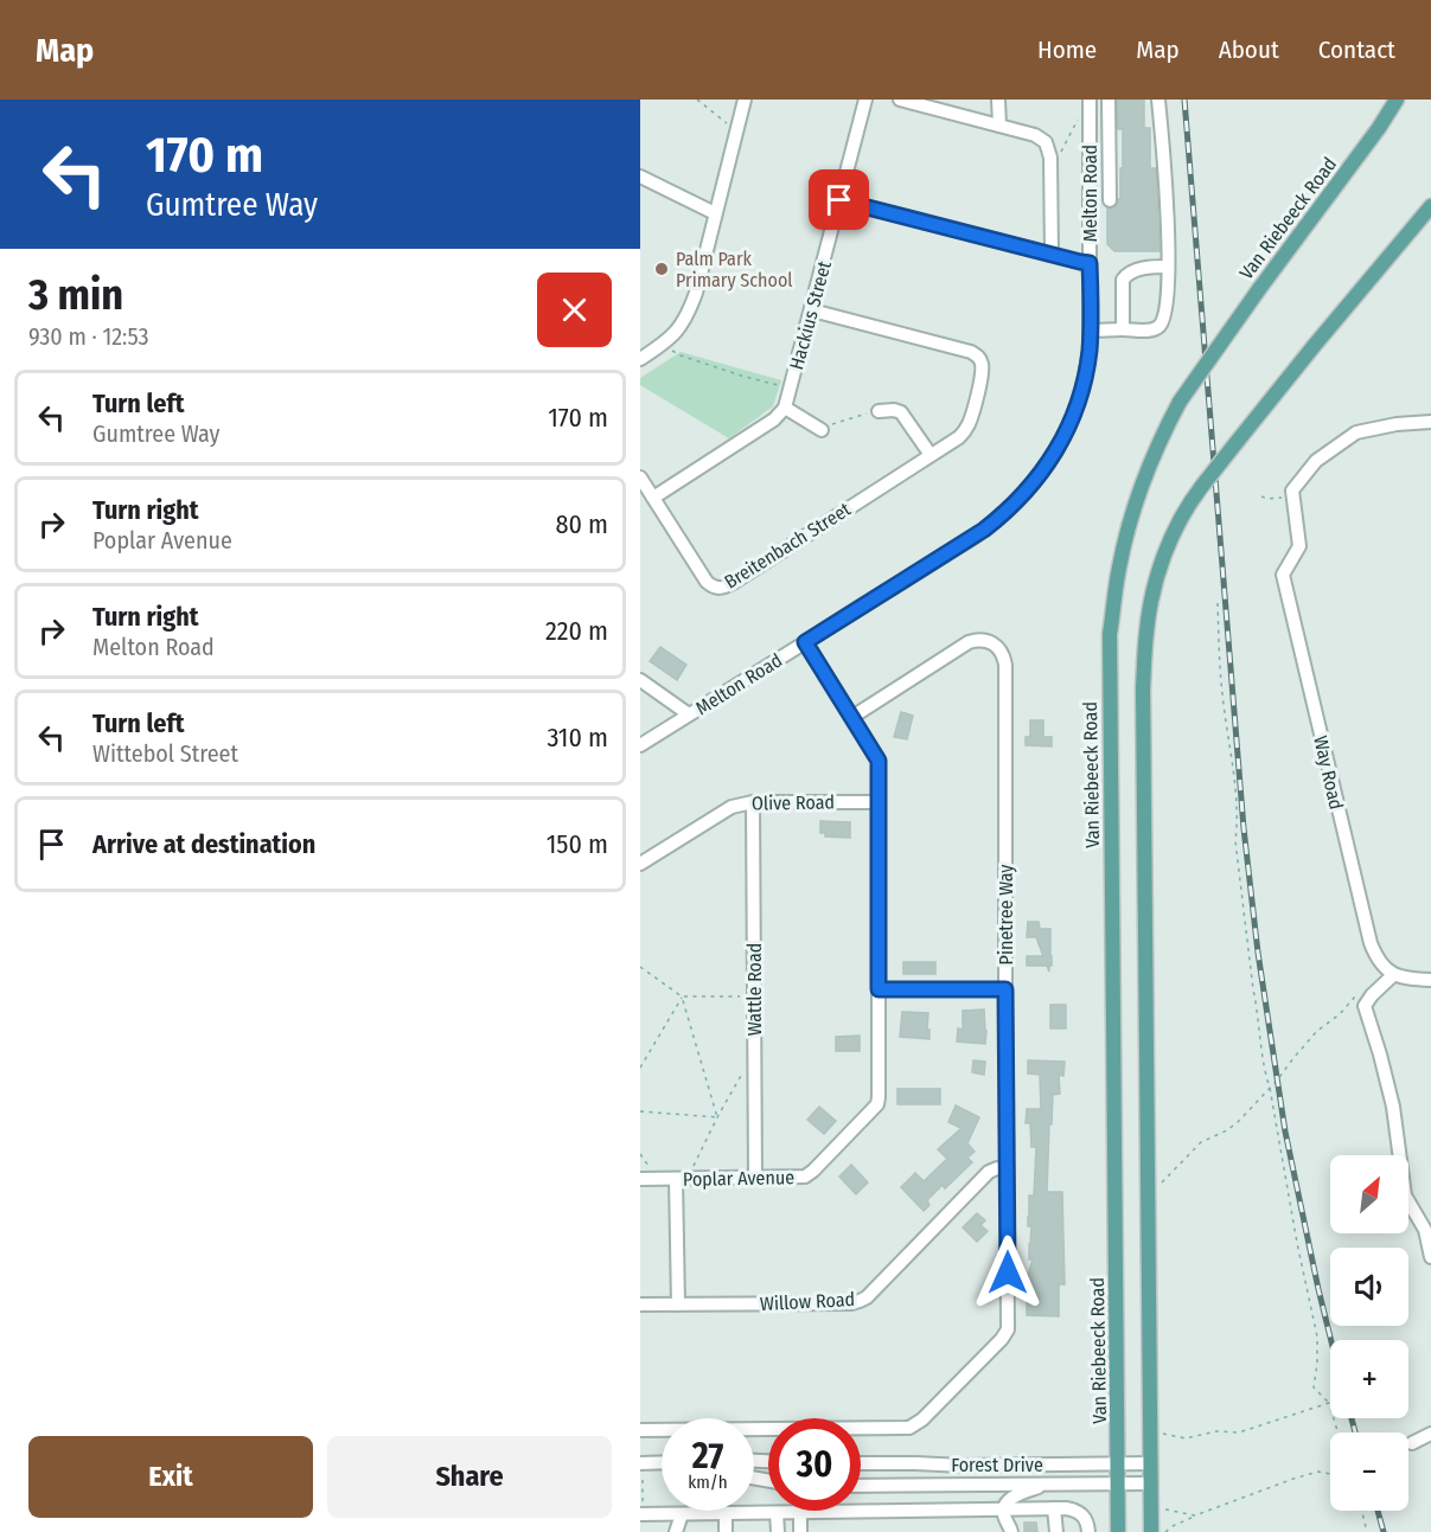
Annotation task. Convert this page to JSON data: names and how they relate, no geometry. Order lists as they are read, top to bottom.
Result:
{
  "streets": {
    "main road": ["Van Riebeeck Road"],
    "street": [
      "Melton Road",
      "Hackius Street",
      "Breitenbach Street",
      "Way Road",
      "Olive Road",
      "Pinetree Way",
      "Wattle Road",
      "Poplar Avenue",
      "Willow Road",
      "Forest Drive"
    ]
  },
  "crossings": [
    ["Melton Road", "Poplar Avenue"],
    ["Van Riebeeck Road", "Forest Drive"],
    ["Hackius Street", "Breitenbach Street"],
    ["Olive Road", "Wattle Road"],
    ["Olive Road", "Poplar Avenue"],
    ["Pinetree Way", "Poplar Avenue"],
    ["Pinetree Way", "Willow Road"],
    ["Wattle Road", "Poplar Avenue"]
  ],
  "places": ["Palm Park Primary School"],
  "north": "top right",
  "page": {
    "header": "Map",
    "nav": [
      "Home",
      "Map",
      "About",
      "Contact"
    ],
    "turn": ["170 m", "Gumtree Way"],
    "heading": ["3 min", "930 m · 12:53"],
    "list": [
      {
        "name": "Turn left",
        "note": "Gumtree Way",
        "value": "170 m"
      },
      {
        "name": "Turn right",
        "note": "Poplar Avenue",
        "value": "80 m"
      },
      {
        "name": "Turn right",
        "note": "Melton Road",
        "value": "220 m"
      },
      {
        "name": "Turn left",
        "note": "Wittebol Street",
        "value": "310 m"
      },
      {
        "name": "Arrive at destination",
        "value": "150 m"
      }
    ],
    "map_buttons": ["+", "−"],
    "speed": "27 km/h",
    "limit": "30",
    "buttons": ["Exit", "Share"]
  }
}
